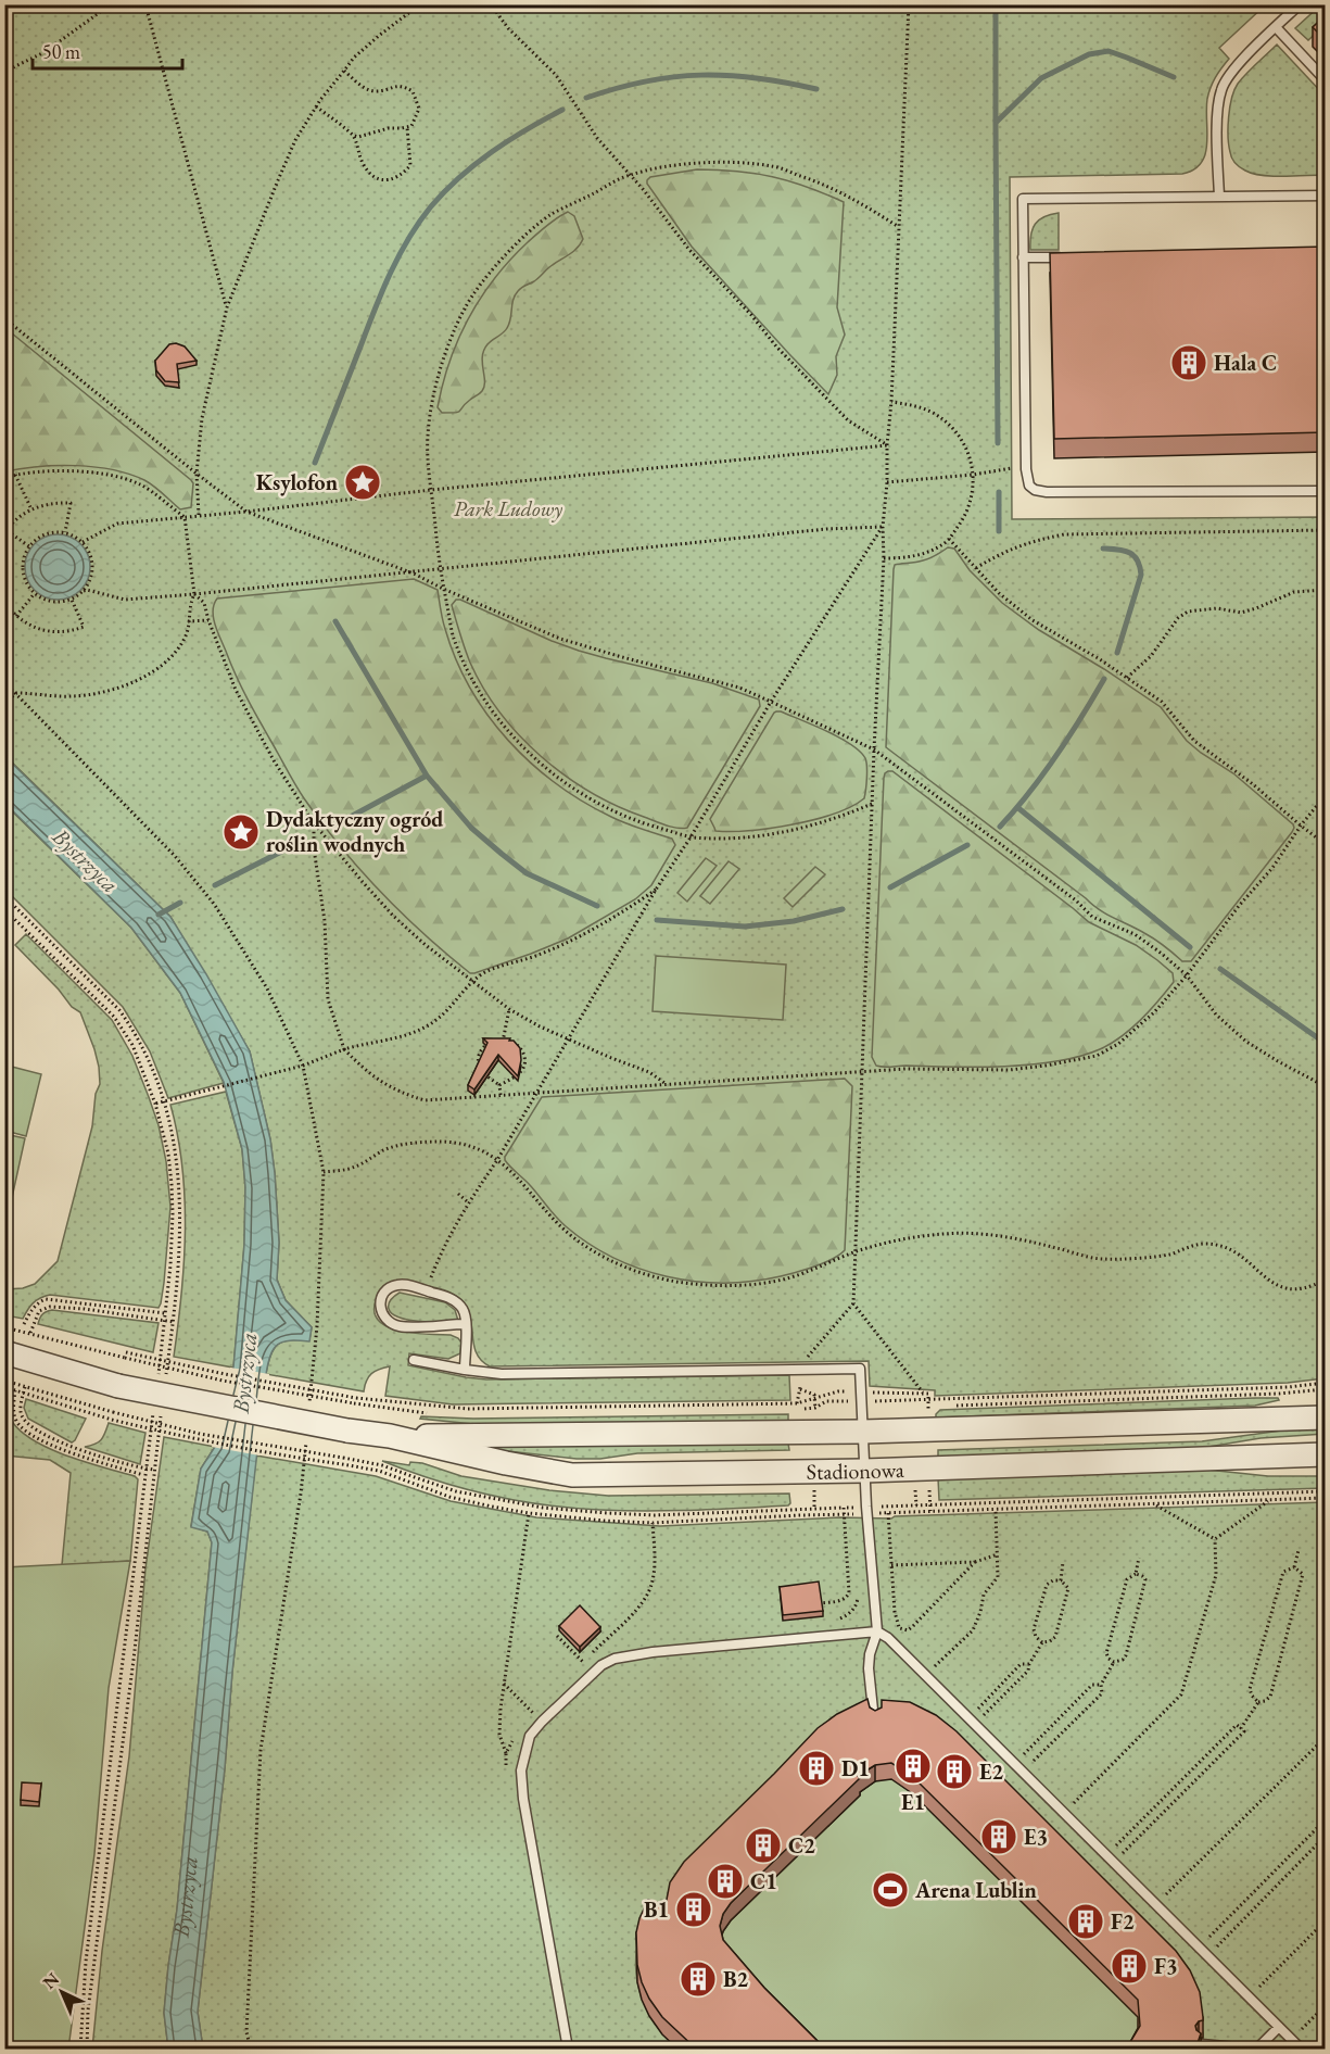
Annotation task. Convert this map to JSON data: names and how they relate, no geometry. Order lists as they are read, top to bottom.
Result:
{
  "streets": {
    "street": ["Stadionowa"]
  },
  "water": ["Bystrzyca"],
  "parks": ["Park Ludowy"],
  "places": {
    "building": [
      "Hala C",
      "E1",
      "D1",
      "E2",
      "E3",
      "C2",
      "C1",
      "B1",
      "F2",
      "F3",
      "B2"
    ],
    "place": ["Ksylofon", "Dydaktyczny ogród roślin wodnych"],
    "sports": ["Arena Lublin"]
  },
  "scale_bar": "50 m",
  "north": "top left"
}
